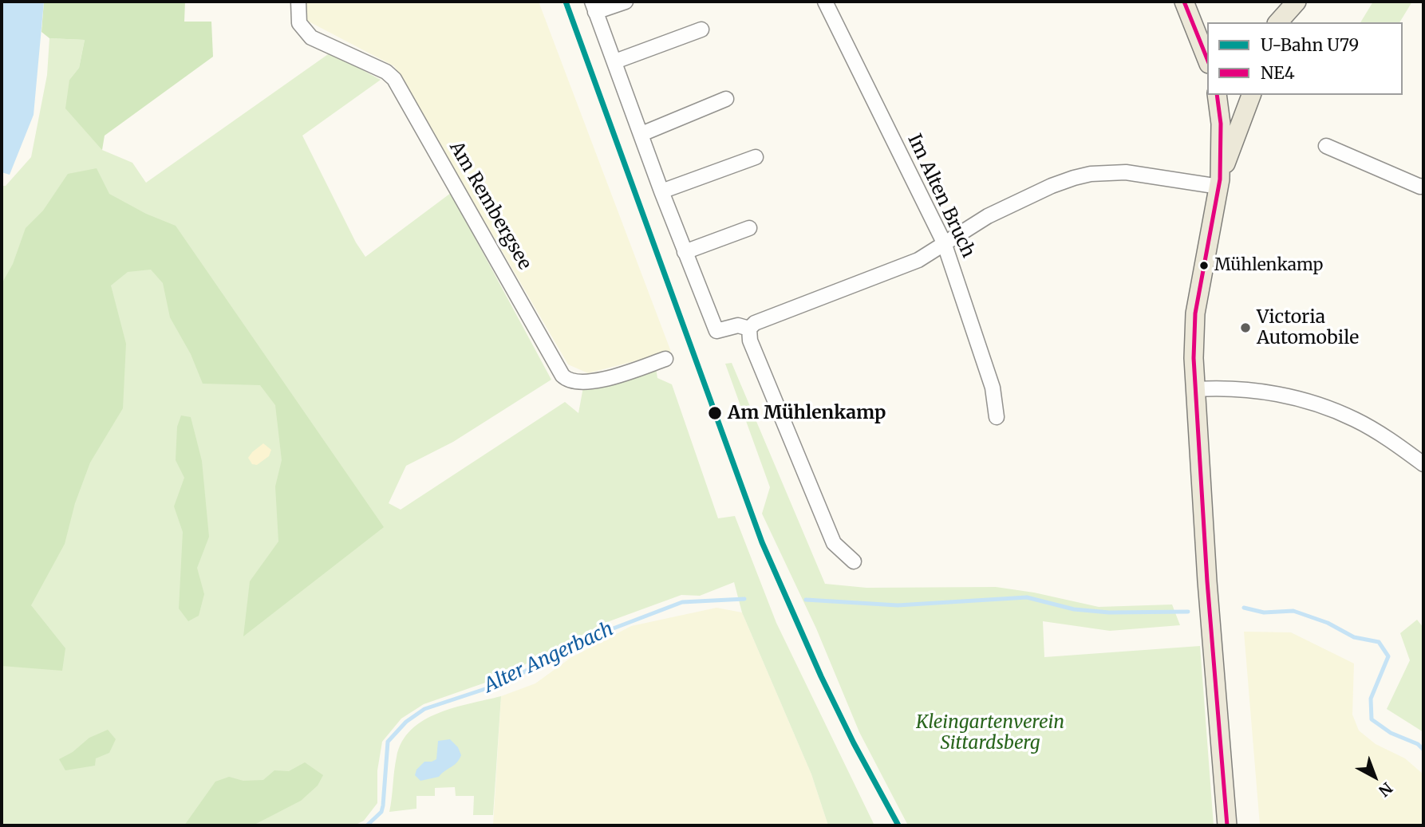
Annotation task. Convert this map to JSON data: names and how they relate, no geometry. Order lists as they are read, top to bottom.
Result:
{
  "streets": {
    "street": ["Im Alten Bruch", "Am Rembergsee"]
  },
  "water": ["Alter Angerbach"],
  "parks": ["Kleingartenverein Sittardsberg"],
  "places": ["Mühlenkamp", "Victoria Automobile", "Am Mühlenkamp"],
  "lines": ["metro line U79", "transit line NE4"],
  "legend": ["U-Bahn U79", "NE4"],
  "north": "bottom right"
}
